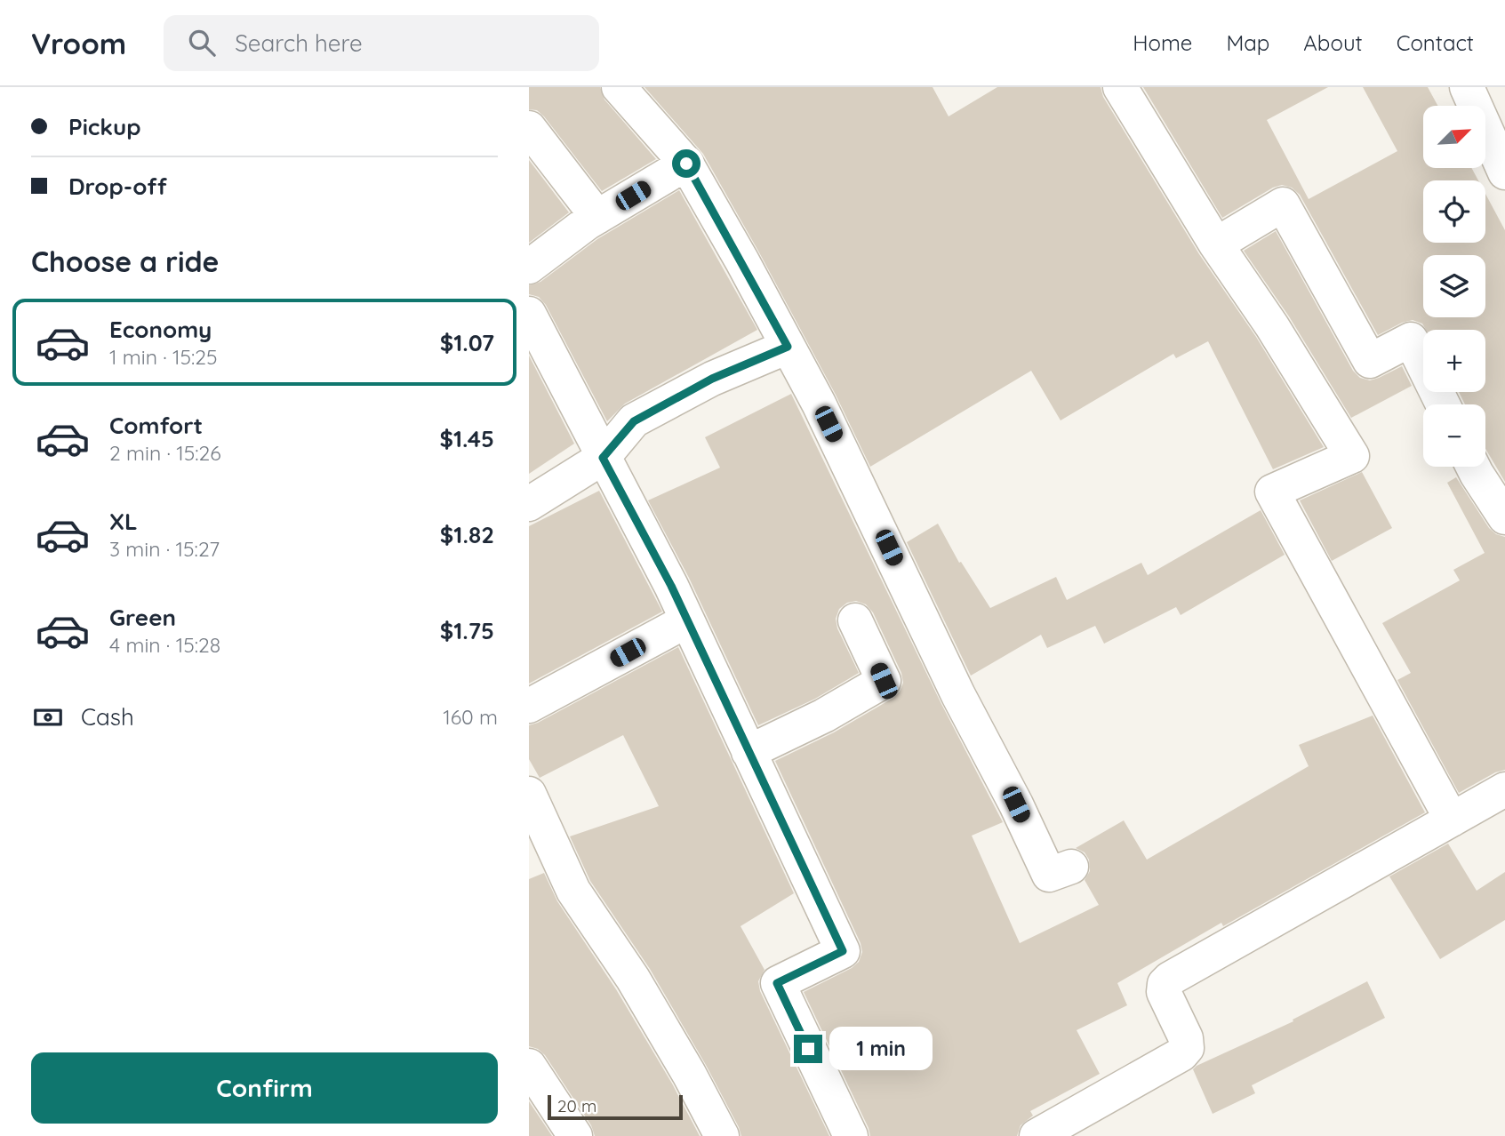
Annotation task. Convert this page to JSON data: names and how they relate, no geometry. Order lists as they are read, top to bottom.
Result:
{
  "scale_bar": "20 m",
  "north": "top right",
  "page": {
    "header": "Vroom",
    "search": "Search here",
    "nav": [
      "Home",
      "Map",
      "About",
      "Contact"
    ],
    "banner": ["Pickup", "Drop-off"],
    "map_buttons": ["+", "−"],
    "heading": "Choose a ride",
    "list": [
      {
        "name": "Economy",
        "note": "1 min · 15:25",
        "value": "$1.07"
      },
      {
        "name": "Comfort",
        "note": "2 min · 15:26",
        "value": "$1.45"
      },
      {
        "name": "XL",
        "note": "3 min · 15:27",
        "value": "$1.82"
      },
      {
        "name": "Green",
        "note": "4 min · 15:28",
        "value": "$1.75"
      }
    ],
    "pay": ["Cash", "160 m"],
    "bubble": "1 min",
    "buttons": "Confirm",
    "scale": "20 m"
  }
}
